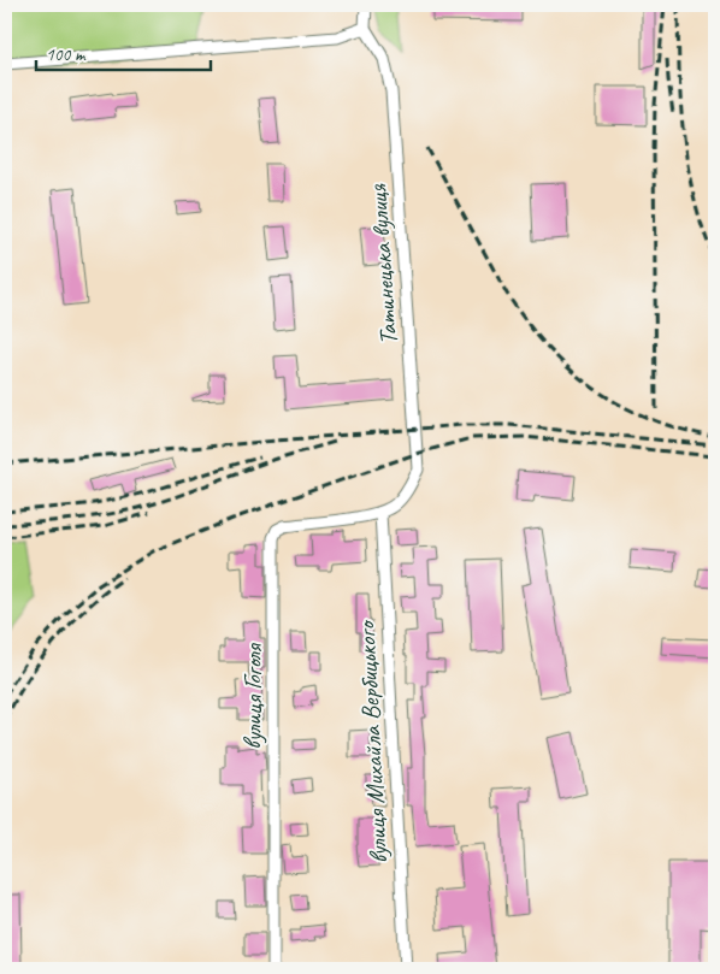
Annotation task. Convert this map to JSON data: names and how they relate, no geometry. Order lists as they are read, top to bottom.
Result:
{
  "streets": {
    "street": ["Татинецька вулиця", "вулиця Гоголя", "вулиця Михайла Вербицького"]
  },
  "crossings": [
    ["Татинецька вулиця", "вулиця Гоголя"],
    ["Татинецька вулиця", "вулиця Михайла Вербицького"],
    ["вулиця Гоголя", "вулиця Михайла Вербицького"]
  ],
  "scale_bar": "100 m"
}
